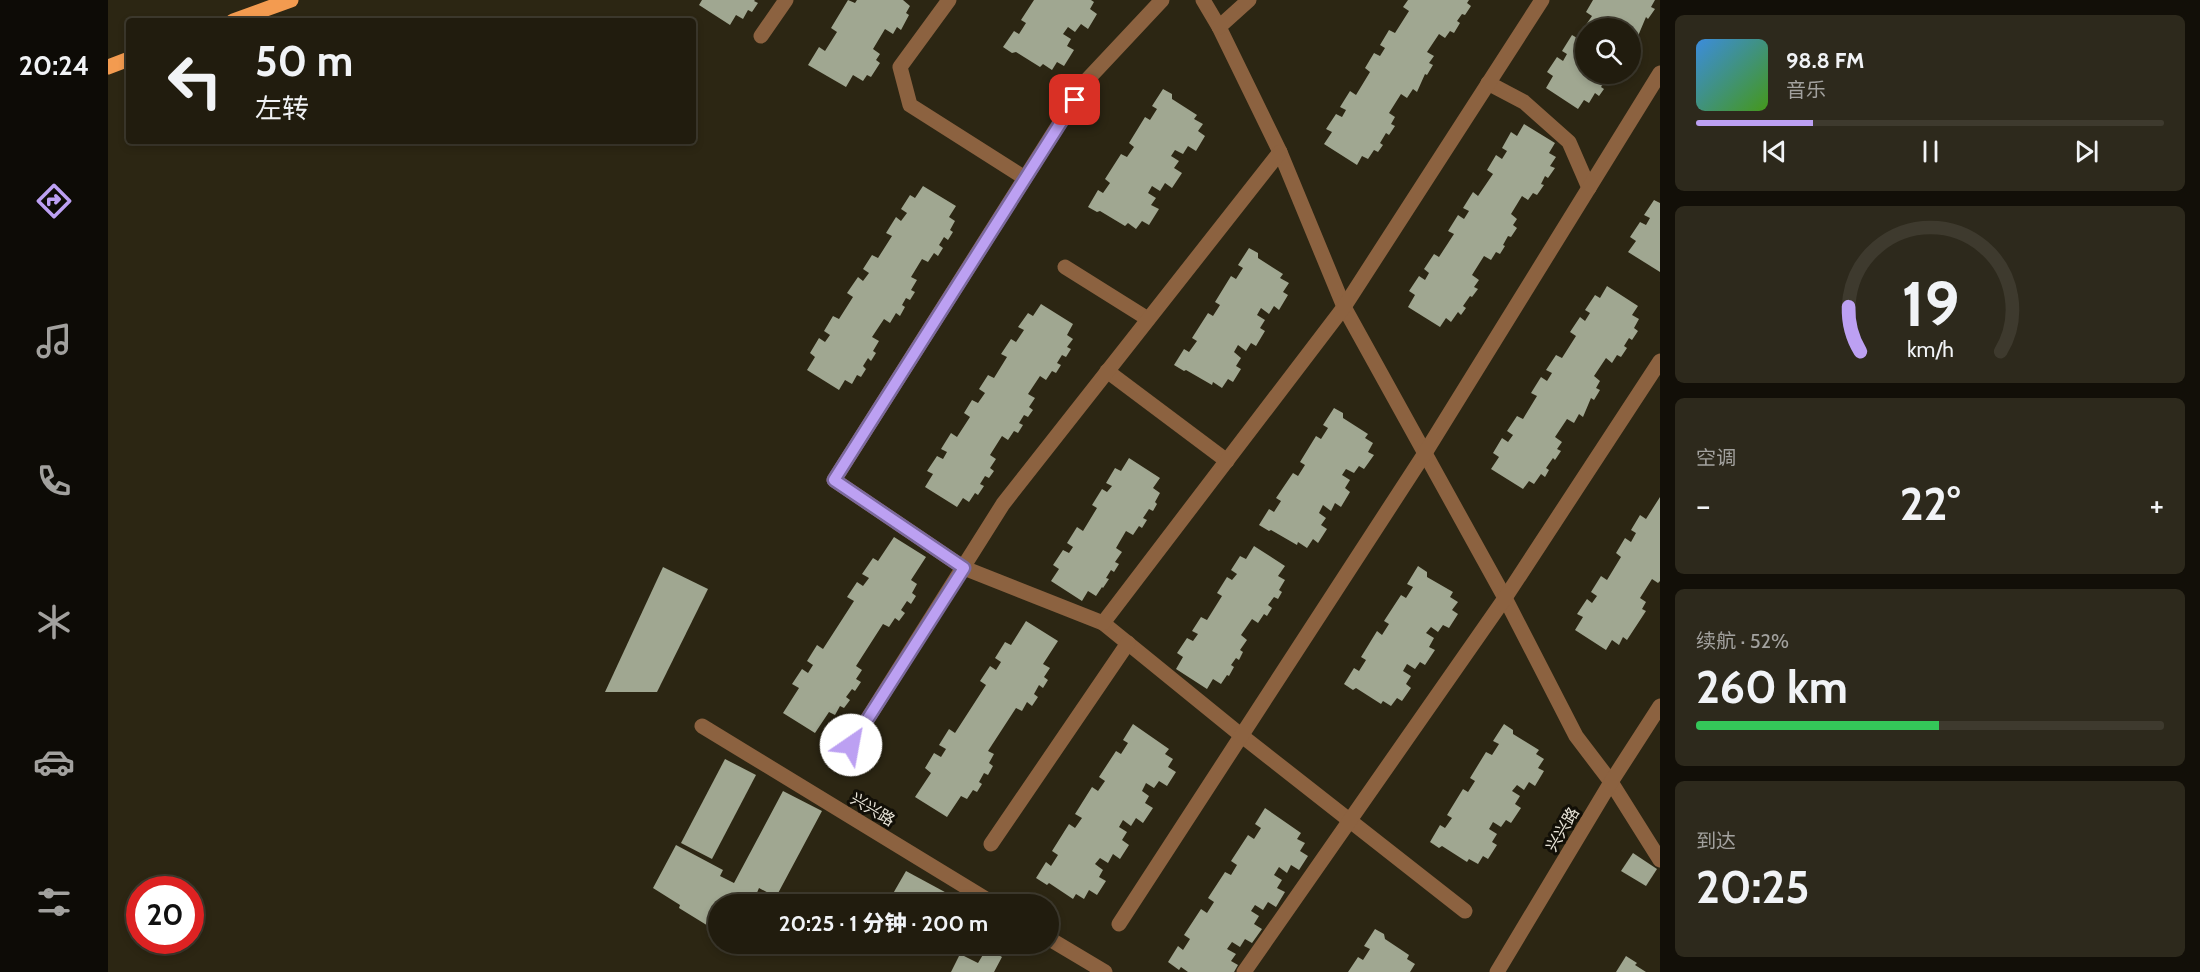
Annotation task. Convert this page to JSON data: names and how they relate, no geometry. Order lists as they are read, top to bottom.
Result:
{
  "streets": {
    "street": ["兴兴路"]
  },
  "page": {
    "tabs": "20:24",
    "turn": ["50 m", "左转"],
    "song": ["98.8 FM", "音乐"],
    "tile": [
      "空调",
      ["续航 · 52%", "260 km"],
      ["到达", "20:25"]
    ],
    "heat": ["−", "22°", "+"],
    "limit": "20",
    "trip": "20:25 · 1 分钟 · 200 m",
    "gauge": ["19", "km/h"]
  }
}
